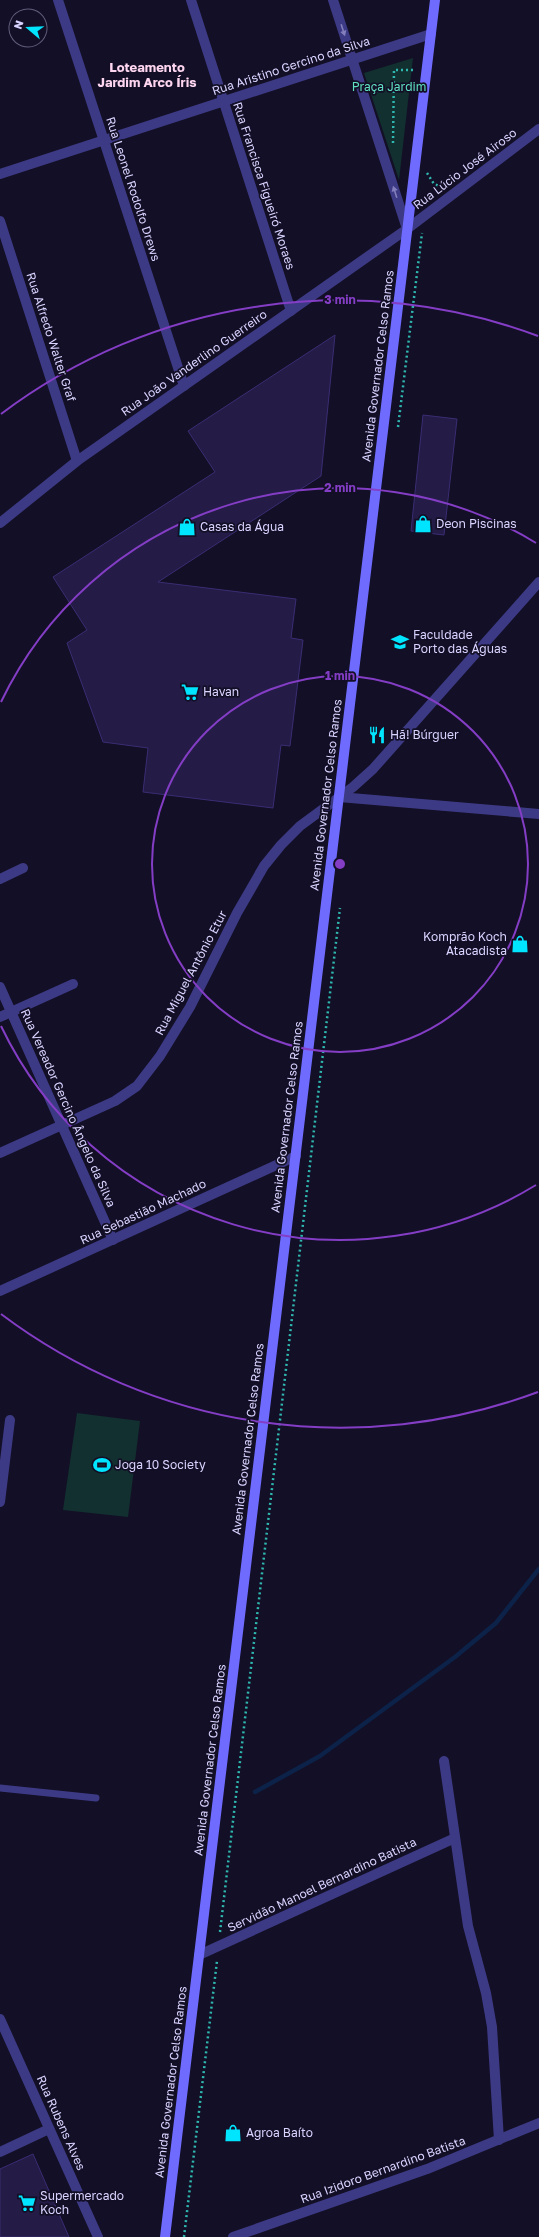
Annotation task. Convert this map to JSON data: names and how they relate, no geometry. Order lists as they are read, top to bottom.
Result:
{
  "streets": {
    "main road": ["Avenida Governador Celso Ramos"],
    "street": [
      "Rua Aristino Gercino da Silva",
      "Rua Lúcio José Airoso",
      "Rua Francisca Figueiró Moraes",
      "Rua Leonel Rodolfo Drews",
      "Rua Alfredo Walter Graf",
      "Rua João Vanderlino Guerreiro",
      "Rua Miguel Antônio Etur",
      "Rua Vereador Gercino Ângelo da Silva",
      "Rua Sebastião Machado",
      "Servidão Manoel Bernardino Batista",
      "Rua Rubens Alves",
      "Rua Izidoro Bernardino Batista"
    ]
  },
  "crossings": [
    ["Rua Aristino Gercino da Silva", "Rua Francisca Figueiró Moraes"],
    ["Rua Aristino Gercino da Silva", "Rua Leonel Rodolfo Drews"],
    ["Rua Aristino Gercino da Silva", "Avenida Governador Celso Ramos"],
    ["Rua Lúcio José Airoso", "Rua João Vanderlino Guerreiro"],
    ["Rua Lúcio José Airoso", "Avenida Governador Celso Ramos"],
    ["Rua Francisca Figueiró Moraes", "Rua João Vanderlino Guerreiro"],
    ["Rua Leonel Rodolfo Drews", "Rua João Vanderlino Guerreiro"],
    ["Rua Alfredo Walter Graf", "Rua João Vanderlino Guerreiro"],
    ["Rua João Vanderlino Guerreiro", "Avenida Governador Celso Ramos"],
    ["Avenida Governador Celso Ramos", "Rua Miguel Antônio Etur"],
    ["Avenida Governador Celso Ramos", "Rua Sebastião Machado"],
    ["Avenida Governador Celso Ramos", "Servidão Manoel Bernardino Batista"],
    ["Rua Miguel Antônio Etur", "Rua Vereador Gercino Ângelo da Silva"],
    ["Rua Vereador Gercino Ângelo da Silva", "Rua Sebastião Machado"]
  ],
  "districts": ["Loteamento Jardim Arco Íris"],
  "parks": ["Praça Jardim"],
  "places": {
    "shop": [
      "Deon Piscinas",
      "Casas da Água",
      "Komprão Koch Atacadista",
      "Agroa Baíto"
    ],
    "school or university": ["Faculdade Porto das Águas"],
    "supermarket": ["Havan", "Supermercado Koch"],
    "restaurant": ["Hã! Búrguer"],
    "sports": ["Joga 10 Society"]
  },
  "north": "left",
  "rings": ["3 min", "2 min", "1 min"]
}
